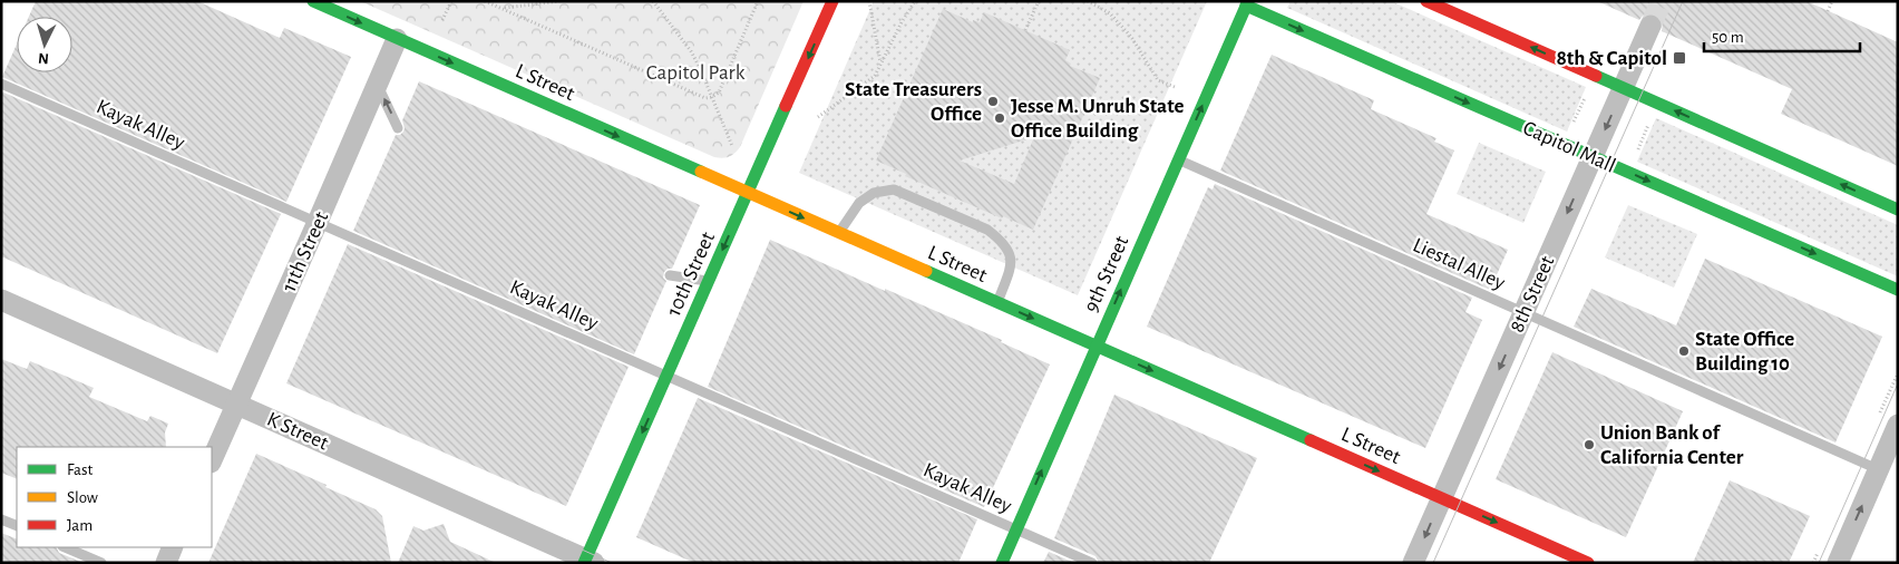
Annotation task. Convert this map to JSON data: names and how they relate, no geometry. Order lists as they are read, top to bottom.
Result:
{
  "streets": {
    "main road": [
      "L Street",
      "Capitol Mall",
      "10th Street",
      "9th Street"
    ],
    "street": ["11th Street", "8th Street", "K Street"],
    "lane": ["Kayak Alley", "Liestal Alley"]
  },
  "crossings": [
    ["L Street", "11th Street"],
    ["L Street", "10th Street"],
    ["L Street", "9th Street"],
    ["L Street", "8th Street"],
    ["Kayak Alley", "11th Street"],
    ["Kayak Alley", "10th Street"],
    ["Kayak Alley", "9th Street"],
    ["Capitol Mall", "9th Street"],
    ["Capitol Mall", "8th Street"],
    ["11th Street", "K Street"],
    ["Liestal Alley", "9th Street"],
    ["Liestal Alley", "8th Street"],
    ["10th Street", "K Street"]
  ],
  "one_way": [
    "L Street",
    "10th Street",
    "9th Street",
    "8th Street"
  ],
  "parks": ["Capitol Park"],
  "places": {
    "transit": ["8th & Capitol"],
    "other": [
      "State Treasurers Office",
      "Jesse M. Unruh State Office Building",
      "State Office Building 10",
      "Union Bank of California Center"
    ]
  },
  "legend": ["Fast", "Slow", "Jam"],
  "scale_bar": "50 m",
  "north": "bottom"
}
